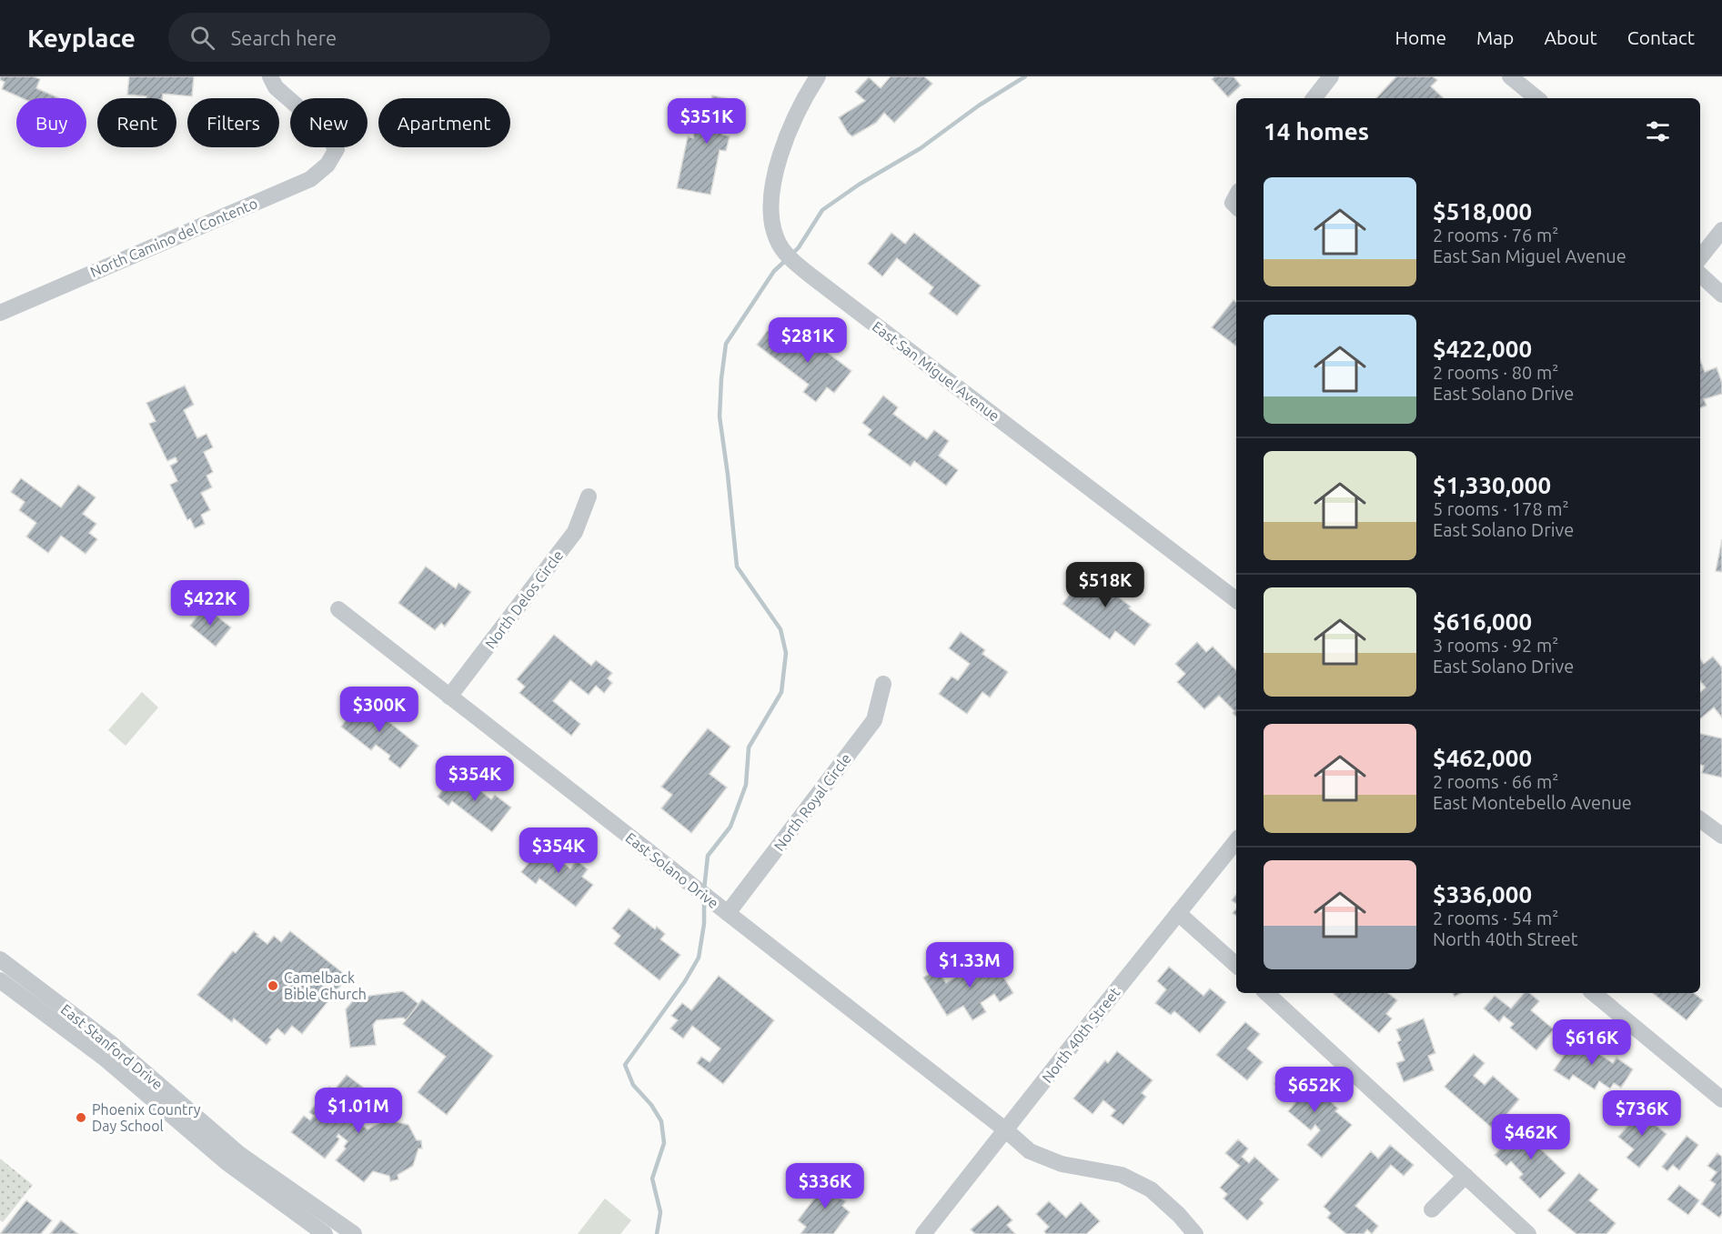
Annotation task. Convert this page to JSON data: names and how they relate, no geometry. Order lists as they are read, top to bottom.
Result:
{
  "streets": {
    "street": [
      "North Camino del Contento",
      "East San Miguel Avenue",
      "North Delos Circle",
      "North Royal Circle",
      "East Solano Drive",
      "North 40th Street",
      "East Stanford Drive"
    ]
  },
  "crossings": [
    ["North Delos Circle", "East Solano Drive"],
    ["North Royal Circle", "East Solano Drive"],
    ["East Solano Drive", "North 40th Street"]
  ],
  "places": ["Camelback Bible Church", "Phoenix Country Day School"],
  "page": {
    "header": "Keyplace",
    "search": "Search here",
    "nav": [
      "Home",
      "Map",
      "About",
      "Contact"
    ],
    "price": [
      "$351K",
      "$281K",
      "$518K",
      "$422K",
      "$300K",
      "$354K",
      "$354K",
      "$1.33M",
      "$616K",
      "$652K",
      "$1.01M",
      "$736K",
      "$462K",
      "$336K"
    ],
    "chip": [
      "Buy",
      "Rent",
      "Filters",
      "New",
      "Apartment"
    ],
    "heading": "14 homes",
    "list": [
      {
        "name": "$518,000",
        "note": "2 rooms · 76 m² · East San Miguel Avenue"
      },
      {
        "name": "$422,000",
        "note": "2 rooms · 80 m² · East Solano Drive"
      },
      {
        "name": "$1,330,000",
        "note": "5 rooms · 178 m² · East Solano Drive"
      },
      {
        "name": "$616,000",
        "note": "3 rooms · 92 m² · East Solano Drive"
      },
      {
        "name": "$462,000",
        "note": "2 rooms · 66 m² · East Montebello Avenue"
      },
      {
        "name": "$336,000",
        "note": "2 rooms · 54 m² · North 40th Street"
      }
    ]
  }
}
